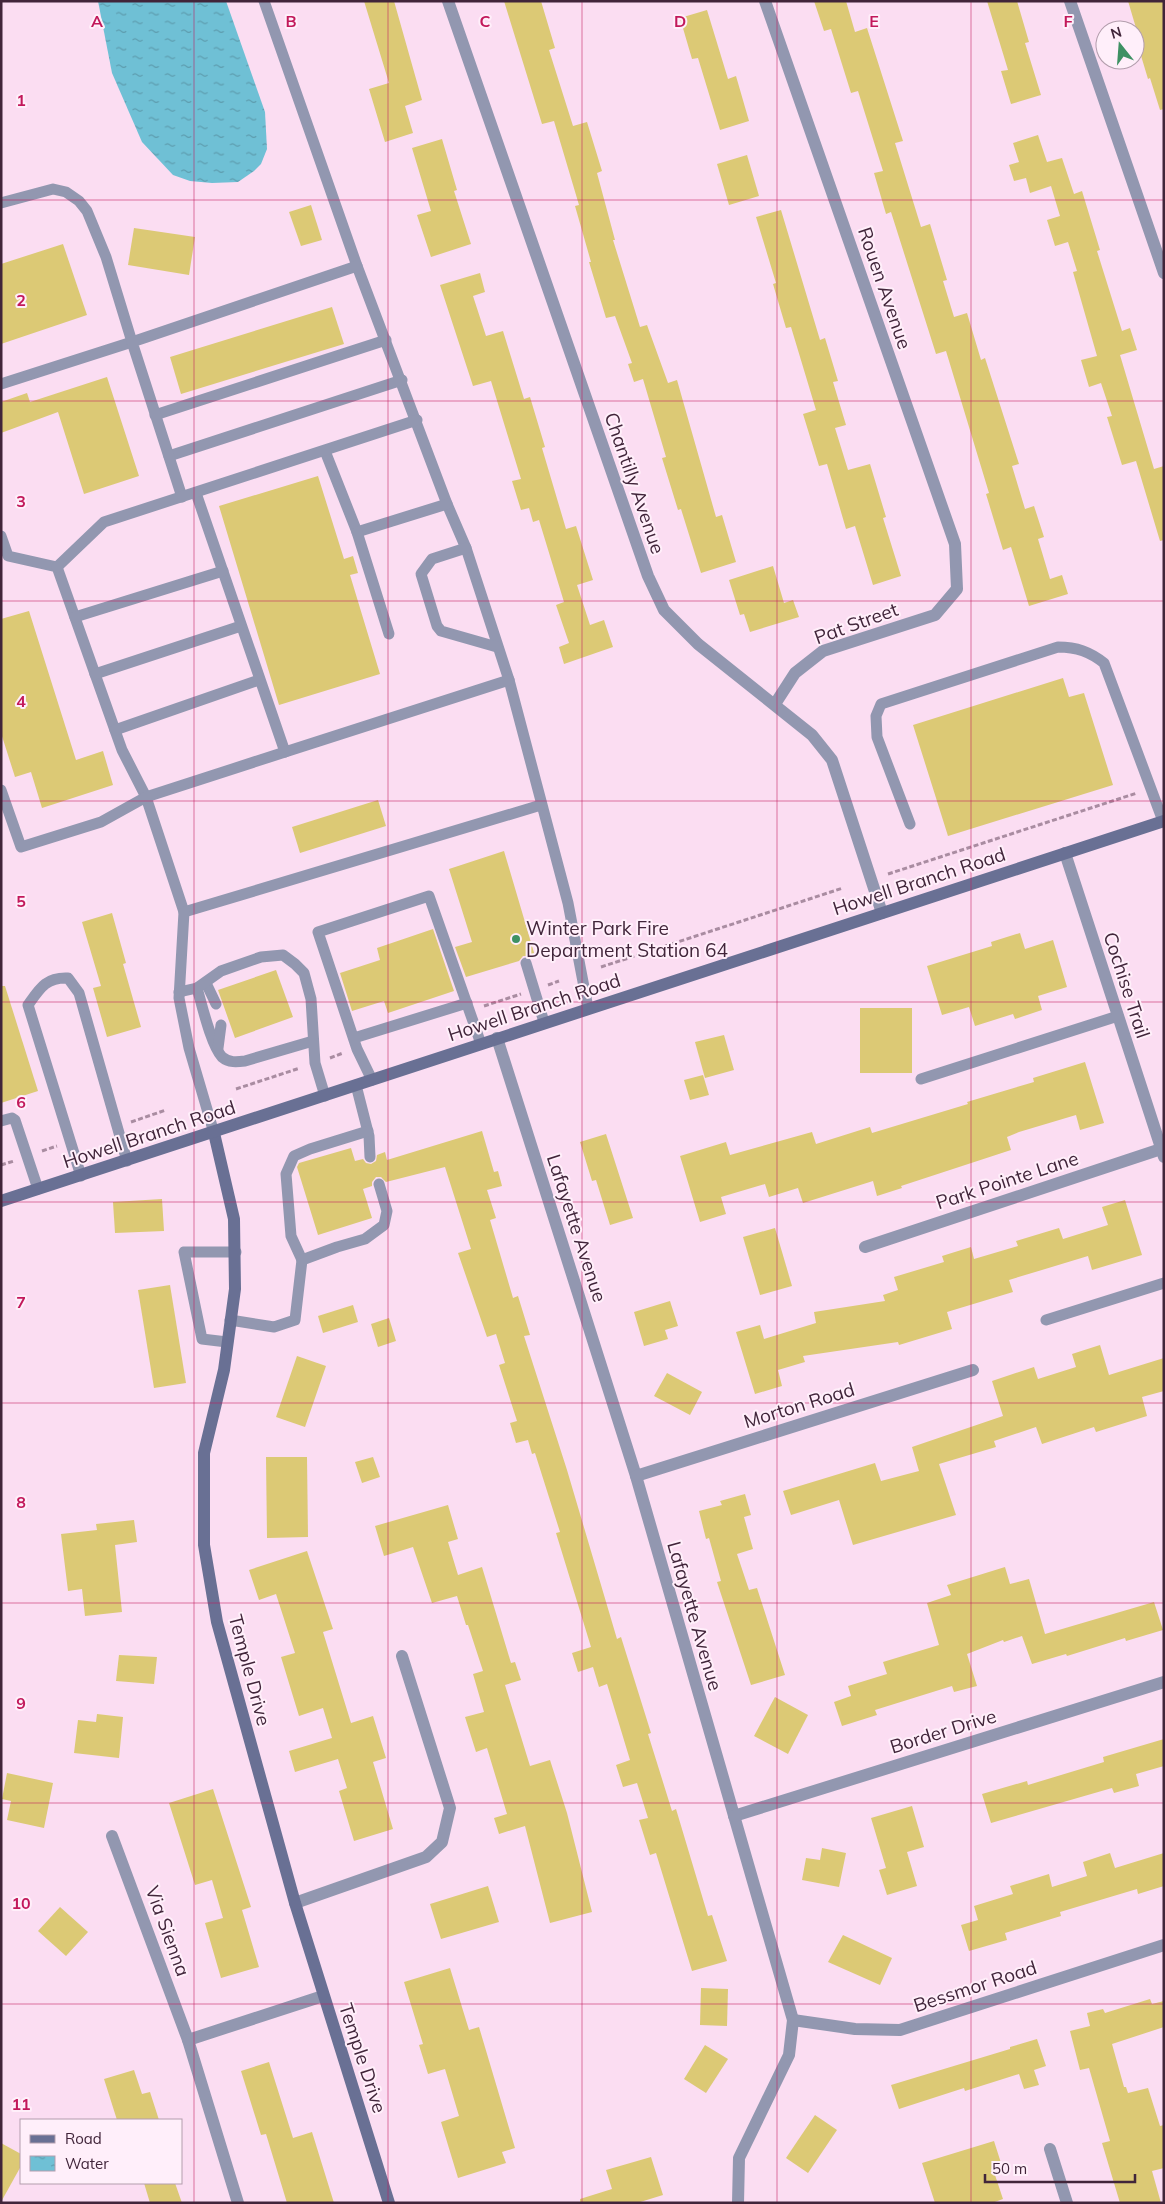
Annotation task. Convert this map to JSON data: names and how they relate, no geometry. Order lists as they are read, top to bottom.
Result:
{
  "streets": {
    "main road": ["Howell Branch Road", "Temple Drive"],
    "street": [
      "Rouen Avenue",
      "Chantilly Avenue",
      "Pat Street",
      "Cochise Trail",
      "Park Pointe Lane",
      "Lafayette Avenue",
      "Morton Road",
      "Border Drive",
      "Via Sienna",
      "Bessmor Road"
    ]
  },
  "crossings": [
    ["Rouen Avenue", "Pat Street"],
    ["Chantilly Avenue", "Pat Street"],
    ["Chantilly Avenue", "Howell Branch Road"],
    ["Howell Branch Road", "Cochise Trail"],
    ["Howell Branch Road", "Lafayette Avenue"],
    ["Howell Branch Road", "Temple Drive"],
    ["Cochise Trail", "Park Pointe Lane"],
    ["Lafayette Avenue", "Morton Road"],
    ["Lafayette Avenue", "Border Drive"],
    ["Lafayette Avenue", "Bessmor Road"]
  ],
  "places": ["Winter Park Fire Department Station 64"],
  "legend": ["Road", "Water"],
  "scale_bar": "50 m",
  "north": "top",
  "grid": {
    "columns": [
      "A",
      "B",
      "C",
      "D",
      "E",
      "F"
    ],
    "rows": [
      "1",
      "2",
      "3",
      "4",
      "5",
      "6",
      "7",
      "8",
      "9",
      "10",
      "11"
    ]
  }
}
